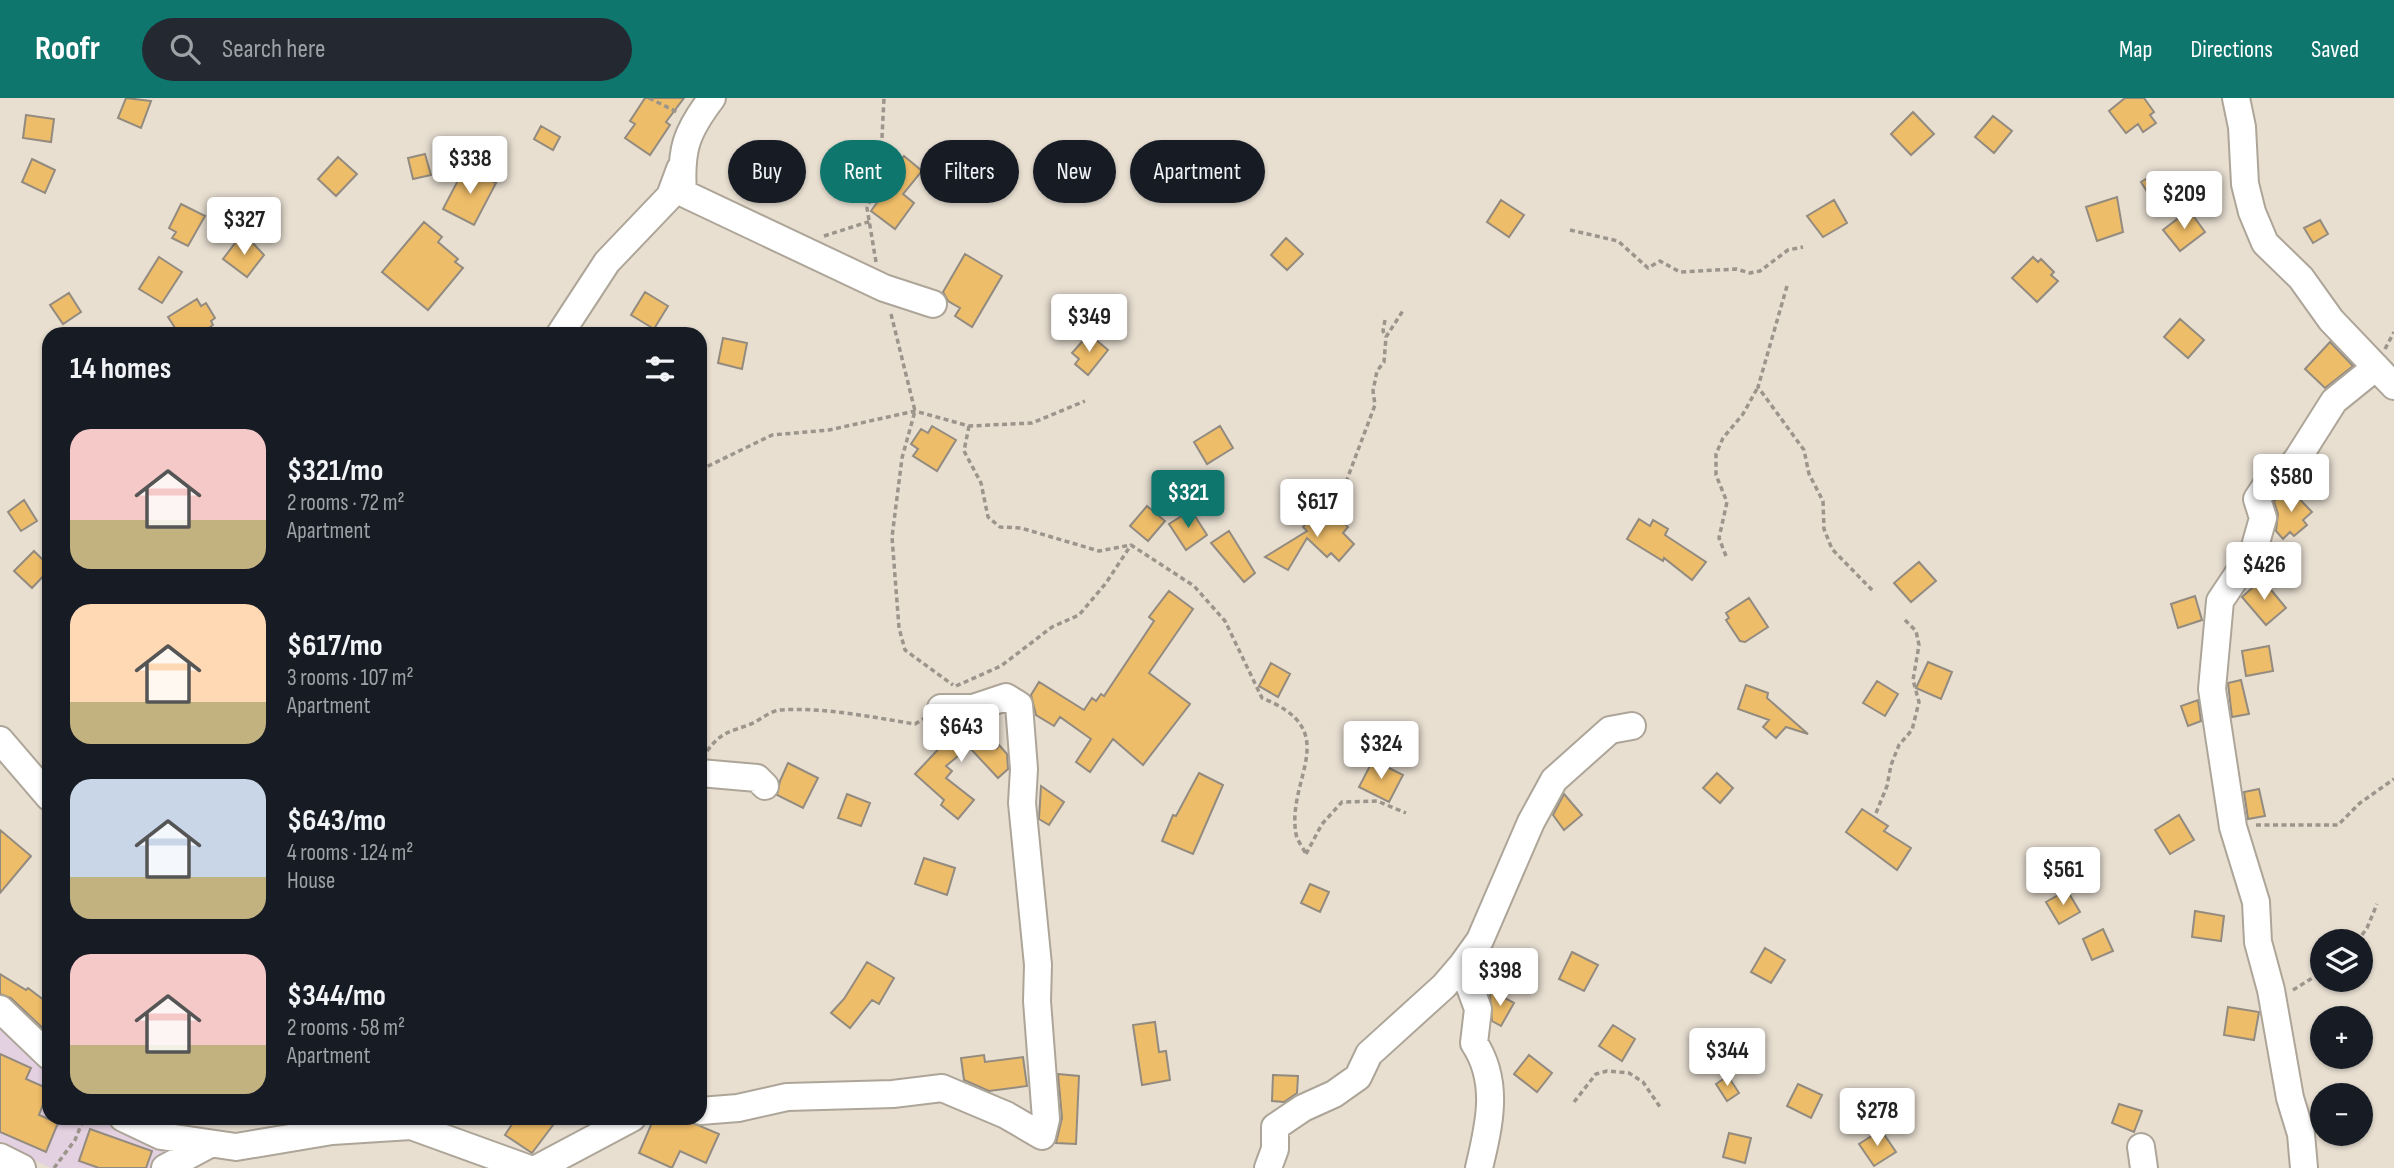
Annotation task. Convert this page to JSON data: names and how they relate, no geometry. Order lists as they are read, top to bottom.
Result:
{
  "page": {
    "header": "Roofr",
    "search": "Search here",
    "nav": ["Map", "Directions", "Saved"],
    "price": [
      "$338",
      "$209",
      "$327",
      "$349",
      "$580",
      "$321",
      "$617",
      "$426",
      "$643",
      "$324",
      "$561",
      "$398",
      "$344",
      "$278"
    ],
    "chip": [
      "Buy",
      "Rent",
      "Filters",
      "New",
      "Apartment"
    ],
    "heading": "14 homes",
    "list": [
      {
        "name": "$321/mo",
        "note": "2 rooms · 72 m² · Apartment"
      },
      {
        "name": "$617/mo",
        "note": "3 rooms · 107 m² · Apartment"
      },
      {
        "name": "$643/mo",
        "note": "4 rooms · 124 m² · House"
      },
      {
        "name": "$344/mo",
        "note": "2 rooms · 58 m² · Apartment"
      }
    ],
    "map_buttons": ["+", "−"]
  }
}
